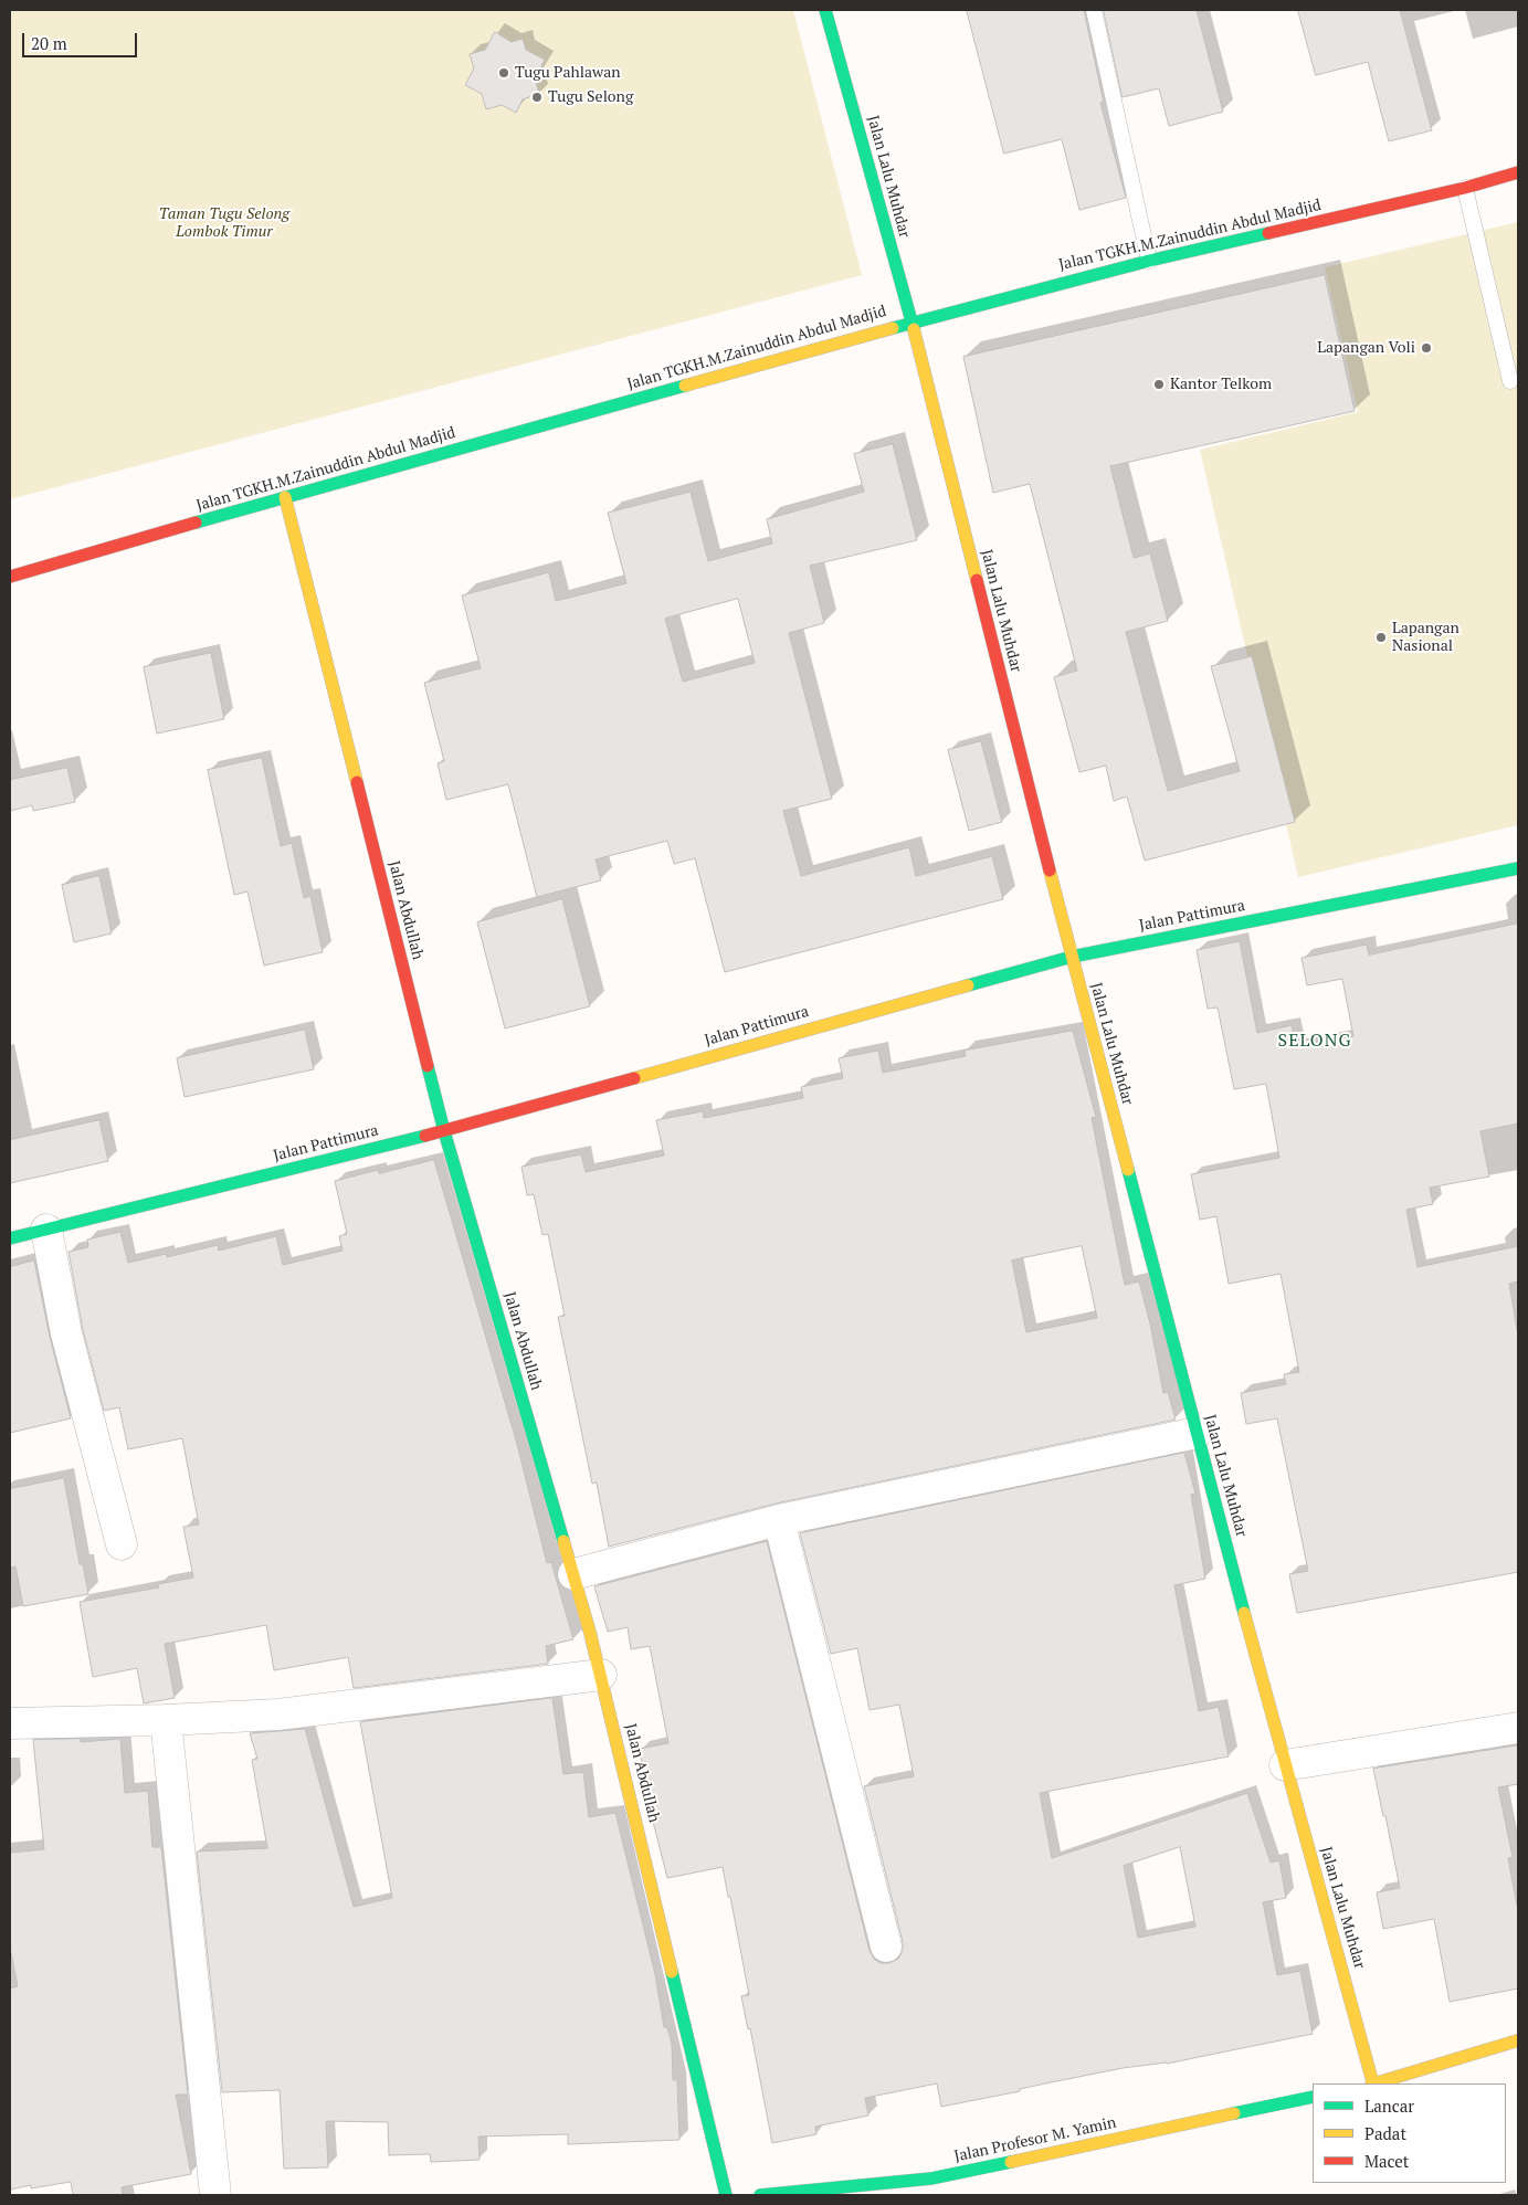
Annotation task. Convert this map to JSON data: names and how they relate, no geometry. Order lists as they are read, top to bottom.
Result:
{
  "streets": {
    "street": [
      "Jalan Lalu Muhdar",
      "Jalan TGKH.M.Zainuddin Abdul Madjid",
      "Jalan Abdullah",
      "Jalan Pattimura",
      "Jalan Profesor M. Yamin"
    ]
  },
  "crossings": [
    ["Jalan Lalu Muhdar", "Jalan TGKH.M.Zainuddin Abdul Madjid"],
    ["Jalan Lalu Muhdar", "Jalan Pattimura"],
    ["Jalan TGKH.M.Zainuddin Abdul Madjid", "Jalan Abdullah"],
    ["Jalan Abdullah", "Jalan Pattimura"]
  ],
  "districts": ["SELONG"],
  "parks": ["Taman Tugu Selong Lombok Timur"],
  "places": [
    "Tugu Pahlawan",
    "Tugu Selong",
    "Lapangan Voli",
    "Kantor Telkom",
    "Lapangan Nasional"
  ],
  "legend": ["Lancar", "Padat", "Macet"],
  "scale_bar": "20 m"
}
